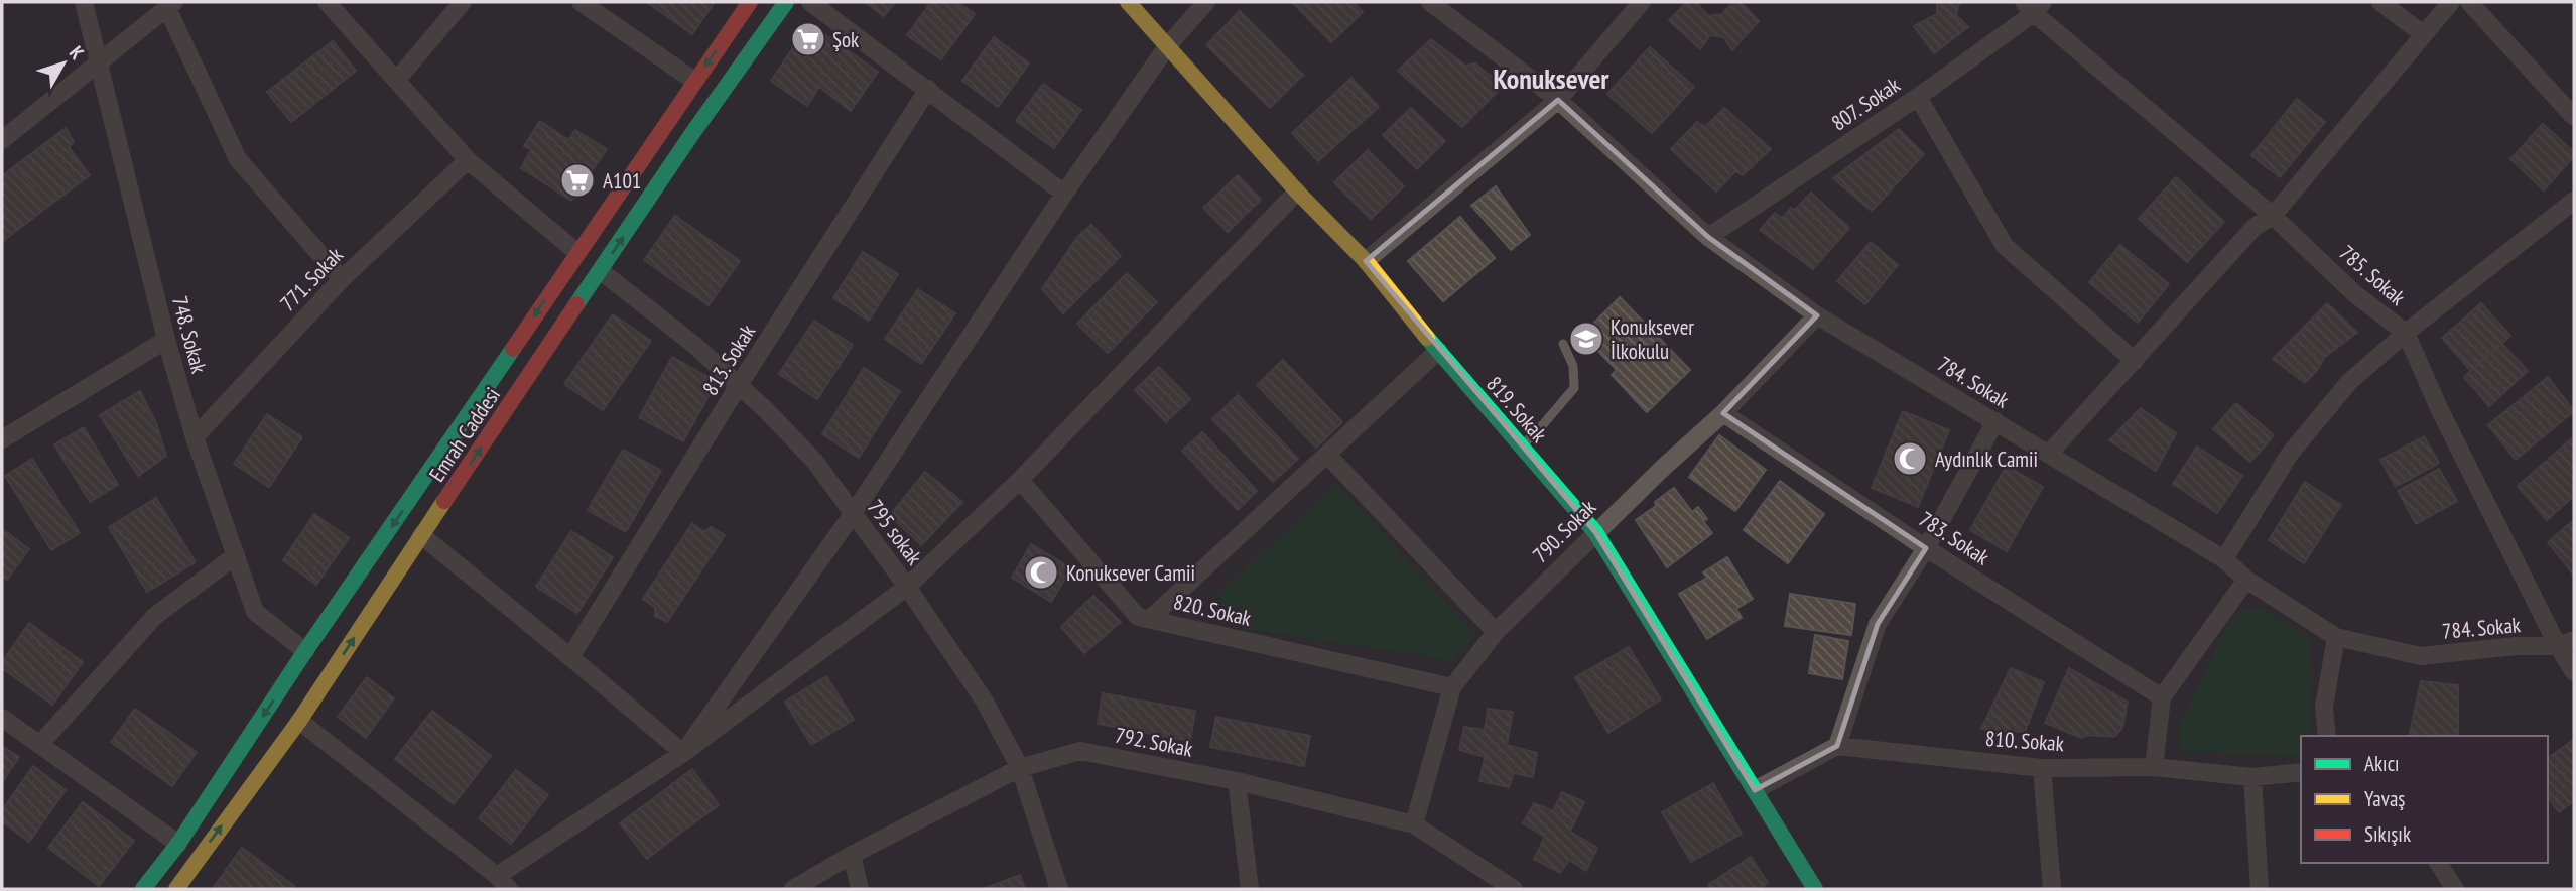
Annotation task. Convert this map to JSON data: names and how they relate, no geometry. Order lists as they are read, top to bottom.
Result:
{
  "streets": {
    "street": [
      "807. Sokak",
      "785. Sokak",
      "771. Sokak",
      "748. Sokak",
      "813. Sokak",
      "784. Sokak",
      "819. Sokak",
      "Emrah Caddesi",
      "790. Sokak",
      "795 sokak",
      "783. Sokak",
      "820. Sokak",
      "810. Sokak",
      "792. Sokak"
    ]
  },
  "crossings": [
    ["807. Sokak", "785. Sokak"],
    ["807. Sokak", "784. Sokak"],
    ["785. Sokak", "784. Sokak"],
    ["771. Sokak", "748. Sokak"],
    ["748. Sokak", "Emrah Caddesi"],
    ["813. Sokak", "795 sokak"],
    ["784. Sokak", "790. Sokak"],
    ["819. Sokak", "790. Sokak"],
    ["Emrah Caddesi", "795 sokak"],
    ["790. Sokak", "783. Sokak"],
    ["790. Sokak", "820. Sokak"],
    ["790. Sokak", "792. Sokak"],
    ["795 sokak", "792. Sokak"]
  ],
  "districts": ["Konuksever"],
  "places": {
    "supermarket": ["Şok", "A101"],
    "school or university": ["Konuksever İlkokulu"],
    "mosque": ["Aydınlık Camii", "Konuksever Camii"]
  },
  "legend": ["Akıcı", "Yavaş", "Sıkışık"],
  "north": "top right"
}
